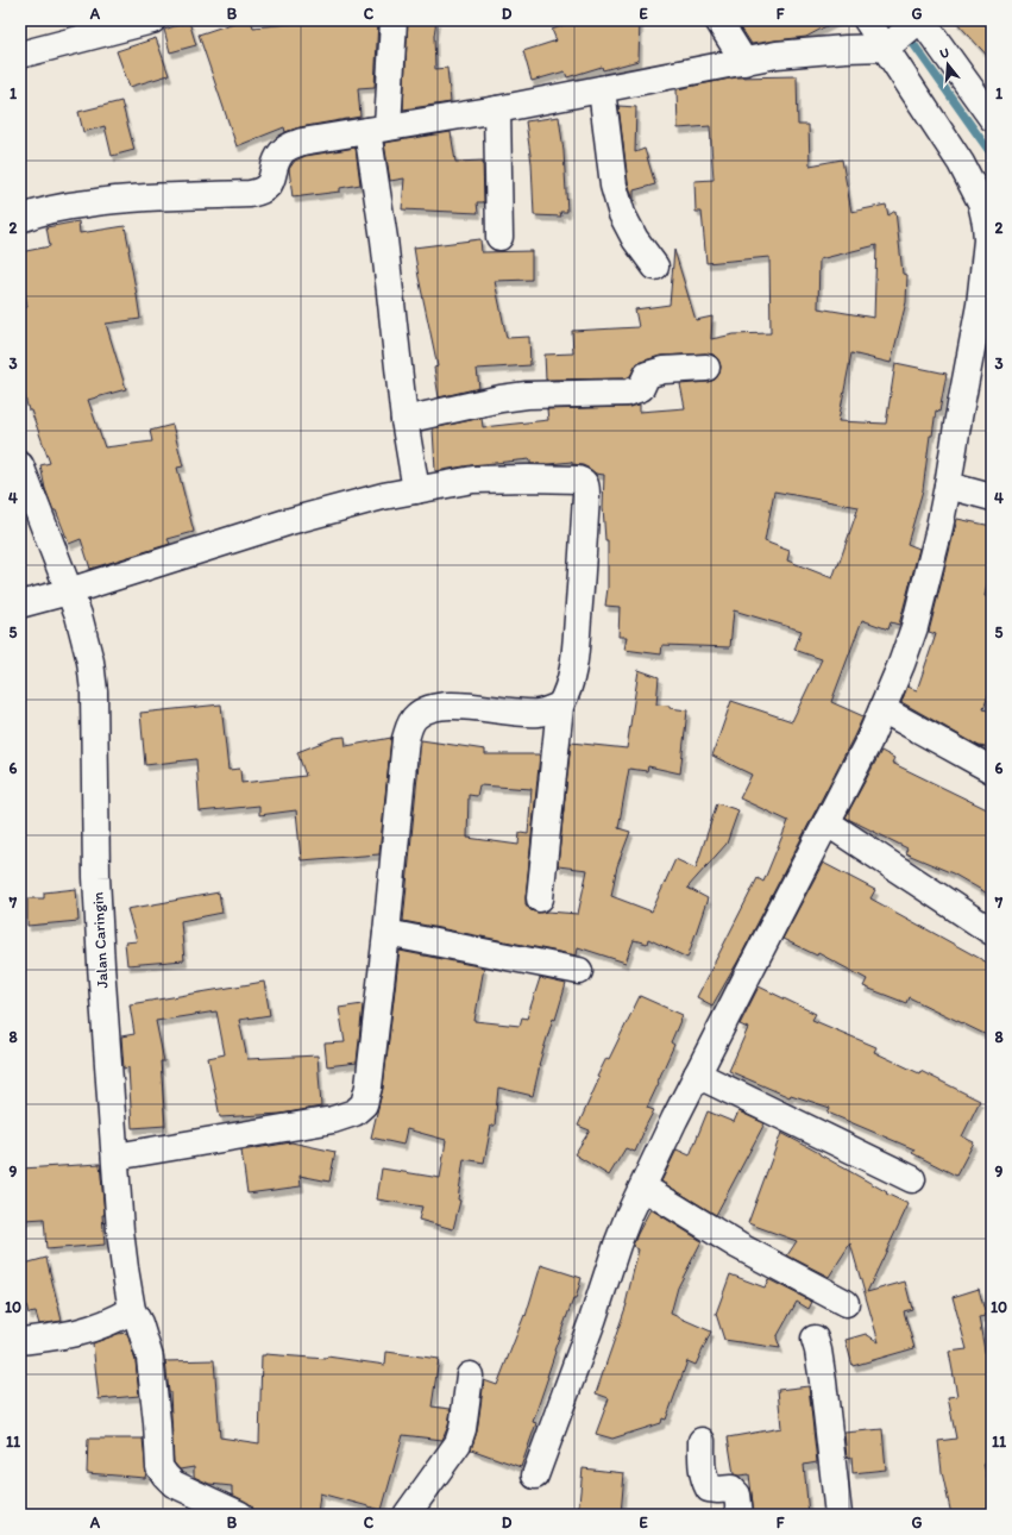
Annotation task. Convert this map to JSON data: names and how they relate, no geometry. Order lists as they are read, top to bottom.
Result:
{
  "streets": {
    "street": ["Jalan Caringin"]
  },
  "north": "top",
  "grid": {
    "columns": [
      "A",
      "B",
      "C",
      "D",
      "E",
      "F",
      "G"
    ],
    "rows": [
      "1",
      "2",
      "3",
      "4",
      "5",
      "6",
      "7",
      "8",
      "9",
      "10",
      "11"
    ]
  }
}
